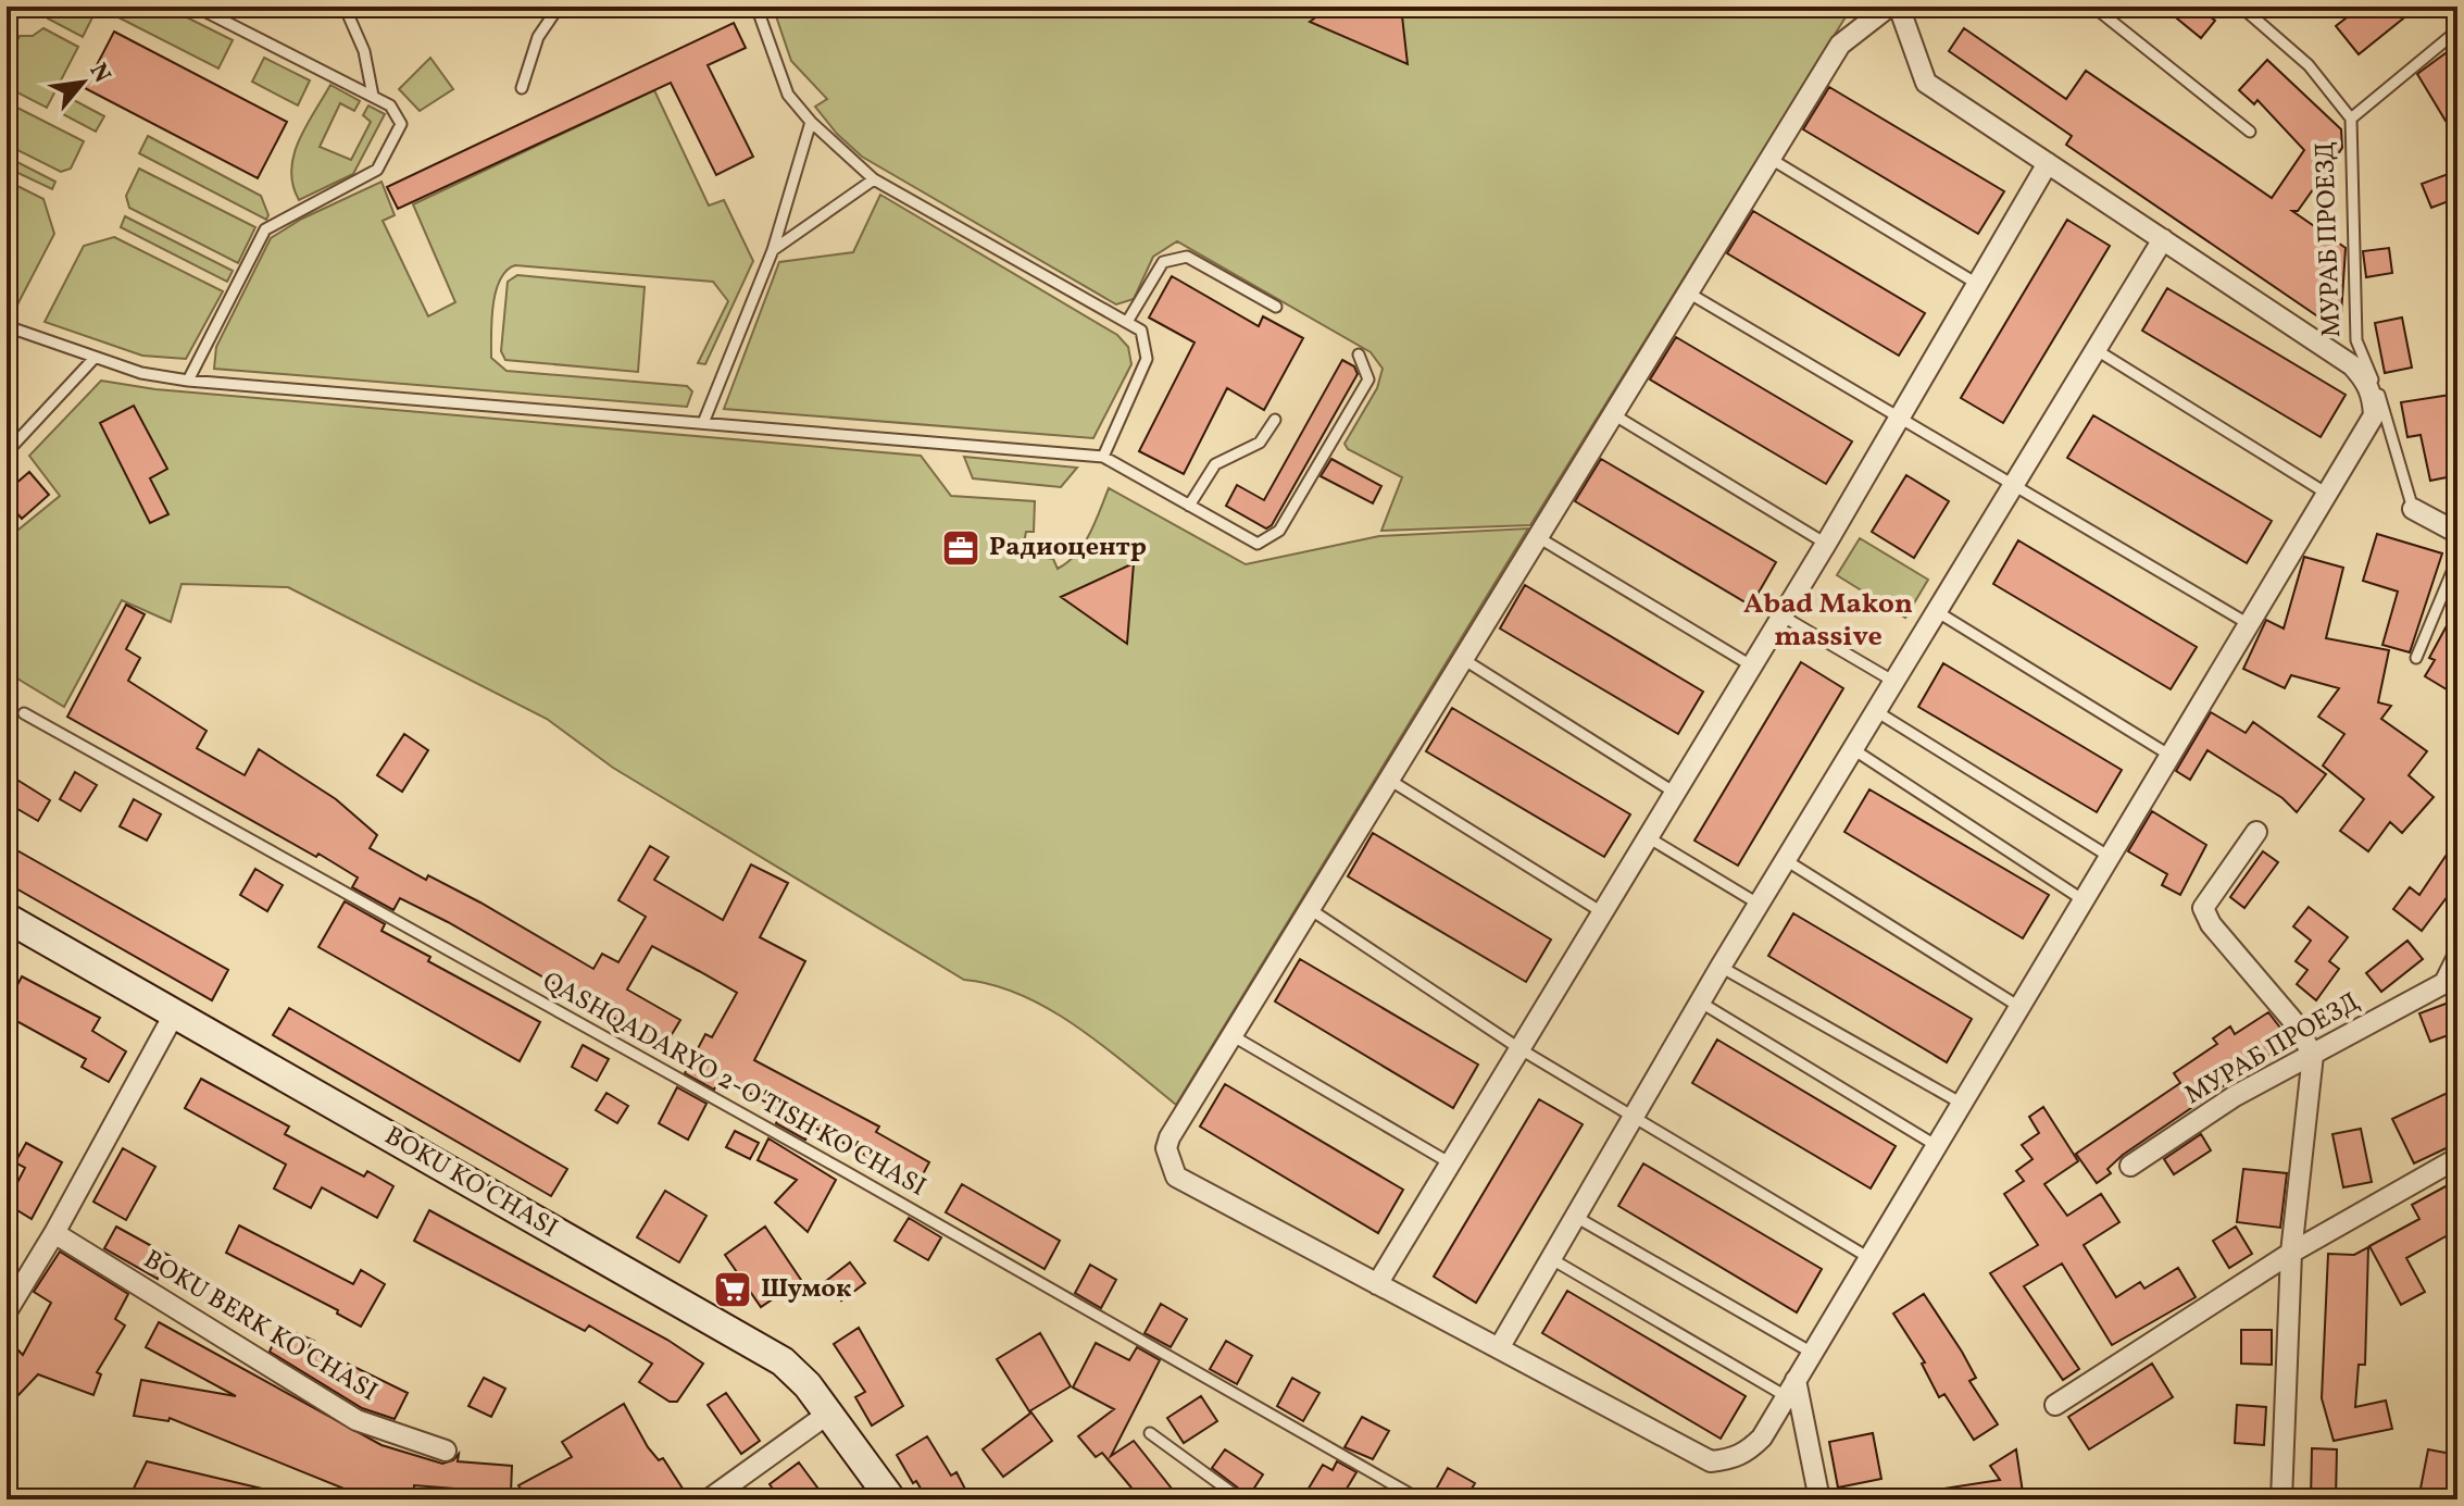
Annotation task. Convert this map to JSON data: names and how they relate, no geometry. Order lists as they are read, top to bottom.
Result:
{
  "streets": {
    "street": ["МУРАБ ПРОЕЗД", "BOKU KO'CHASI", "BOKU BERK KO'CHASI"],
    "lane": ["QASHQADARYO 2-O'TISH KO'CHASI"]
  },
  "districts": ["Abad Makon massive"],
  "places": {
    "office": ["Радиоцентр"],
    "supermarket": ["Шумок"]
  },
  "north": "top right"
}
